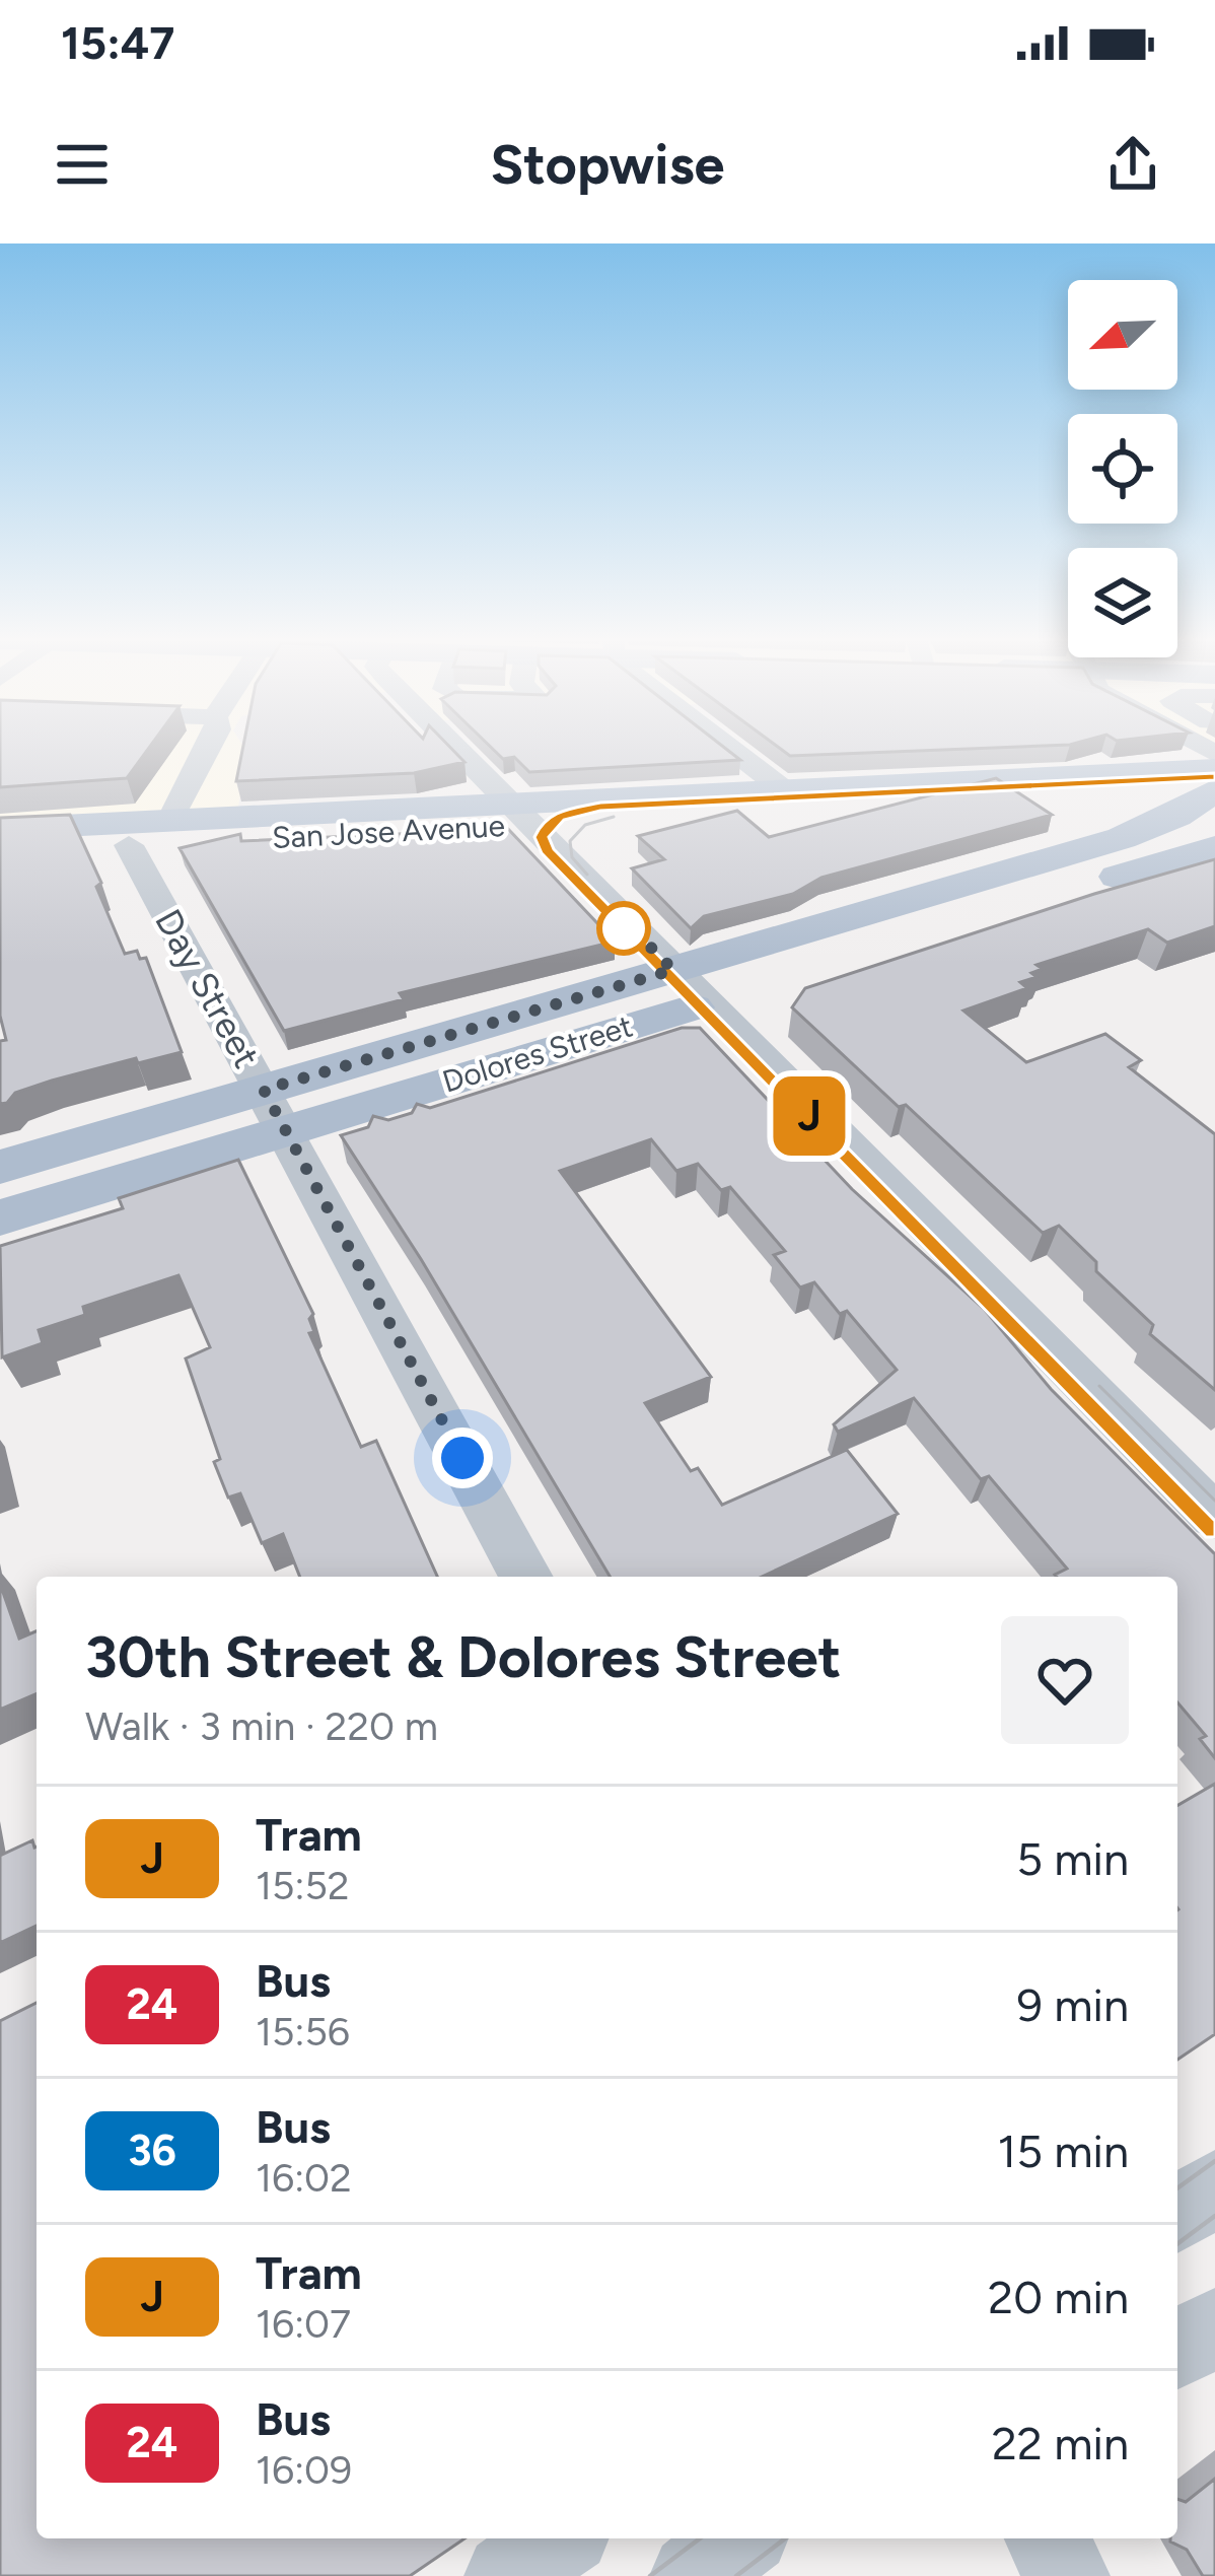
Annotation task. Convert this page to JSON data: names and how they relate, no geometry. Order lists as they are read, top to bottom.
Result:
{
  "streets": {
    "main road": ["San Jose Avenue", "Dolores Street"],
    "street": ["Day Street"]
  },
  "crossings": [
    ["San Jose Avenue", "Day Street"],
    ["San Jose Avenue", "Dolores Street"],
    ["Day Street", "Dolores Street"]
  ],
  "lines": ["tram line J"],
  "north": "bottom left",
  "page": {
    "status": "15:47",
    "header": "Stopwise",
    "on_map": "J",
    "heading": ["30th Street & Dolores Street", "Walk · 3 min · 220 m"],
    "list": [
      {
        "mark": "J",
        "name": "Tram",
        "note": "15:52",
        "value": "5 min"
      },
      {
        "mark": "24",
        "name": "Bus",
        "note": "15:56",
        "value": "9 min"
      },
      {
        "mark": "36",
        "name": "Bus",
        "note": "16:02",
        "value": "15 min"
      },
      {
        "mark": "J",
        "name": "Tram",
        "note": "16:07",
        "value": "20 min"
      },
      {
        "mark": "24",
        "name": "Bus",
        "note": "16:09",
        "value": "22 min"
      }
    ]
  }
}
